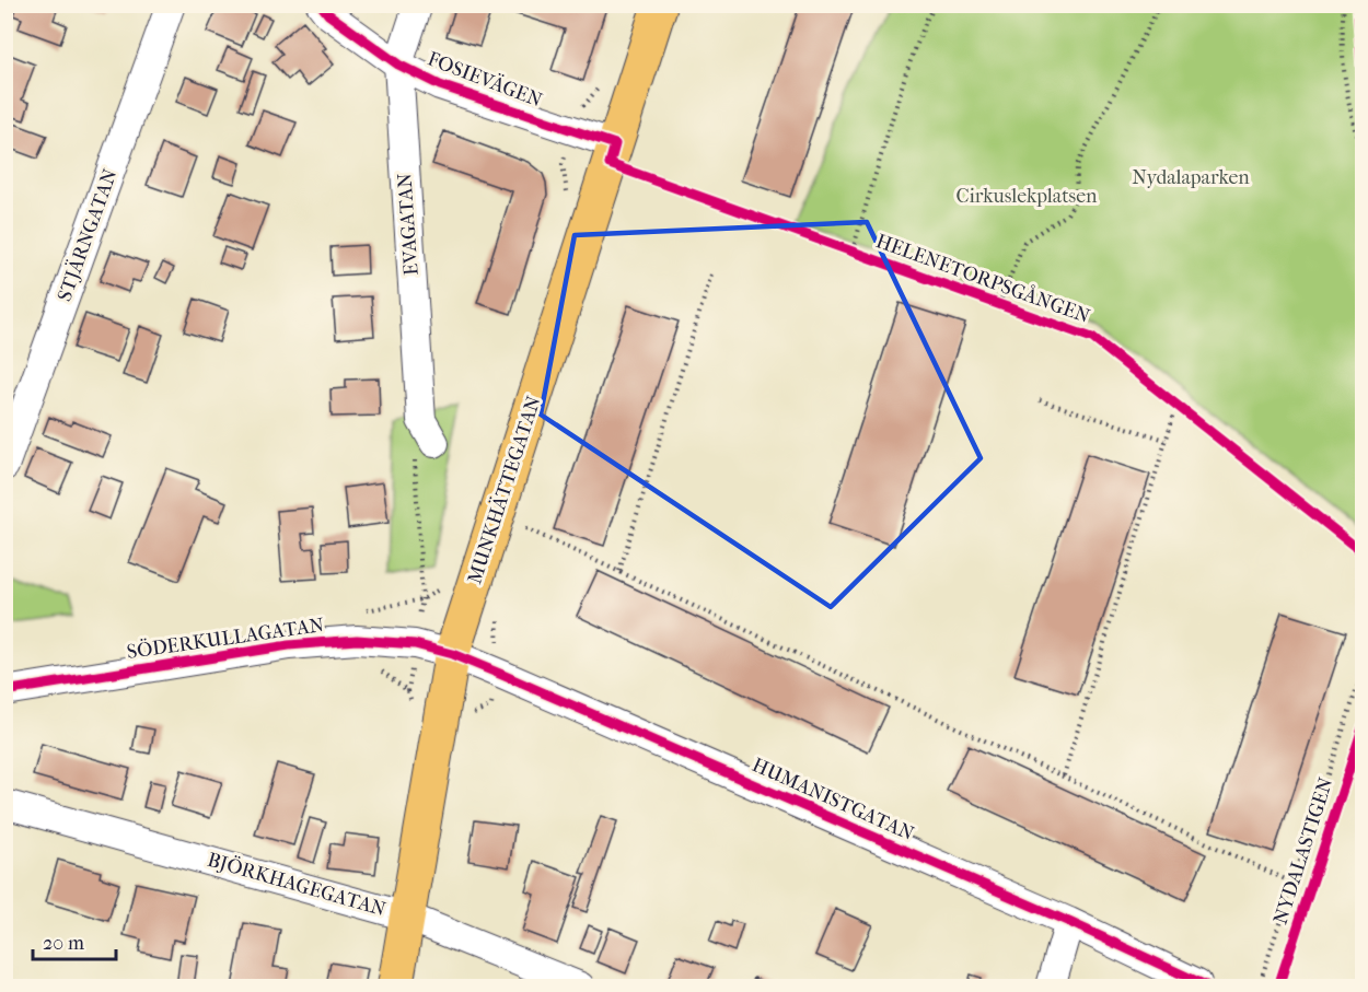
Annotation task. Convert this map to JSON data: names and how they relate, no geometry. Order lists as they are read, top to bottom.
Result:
{
  "streets": {
    "main road": ["MUNKHÄTTEGATAN"],
    "street": [
      "FOSIEVÄGEN",
      "EVAGATAN",
      "STJÄRNGATAN",
      "SÖDERKULLAGATAN",
      "HUMANISTGATAN",
      "BJÖRKHAGEGATAN"
    ],
    "cycle path": ["HELENETORPSGÅNGEN", "NYDALASTIGEN"]
  },
  "crossings": [
    ["FOSIEVÄGEN", "EVAGATAN"],
    ["FOSIEVÄGEN", "MUNKHÄTTEGATAN"],
    ["MUNKHÄTTEGATAN", "SÖDERKULLAGATAN"],
    ["MUNKHÄTTEGATAN", "HUMANISTGATAN"],
    ["MUNKHÄTTEGATAN", "BJÖRKHAGEGATAN"],
    ["SÖDERKULLAGATAN", "HUMANISTGATAN"]
  ],
  "parks": ["Nydalaparken", "Cirkuslekplatsen"],
  "scale_bar": "20 m"
}
